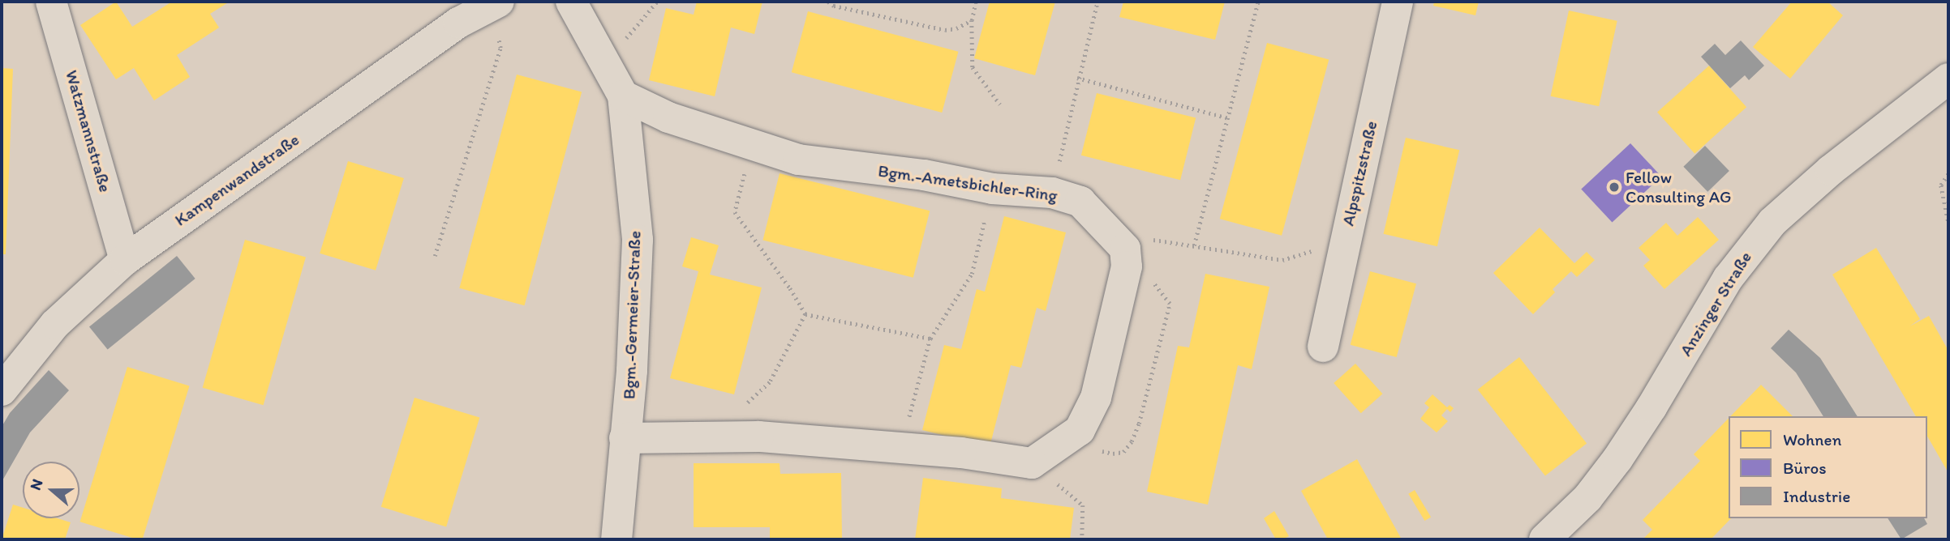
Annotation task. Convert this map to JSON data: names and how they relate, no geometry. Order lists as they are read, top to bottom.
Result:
{
  "streets": {
    "street": [
      "Watzmannstraße",
      "Alpspitzstraße",
      "Kampenwandstraße",
      "Bgm.-Ametsbichler-Ring",
      "Anzinger Straße",
      "Bgm.-Germeier-Straße"
    ]
  },
  "crossings": [
    ["Watzmannstraße", "Kampenwandstraße"],
    ["Bgm.-Ametsbichler-Ring", "Bgm.-Germeier-Straße"]
  ],
  "places": ["Fellow Consulting AG"],
  "legend": ["Wohnen", "Büros", "Industrie"],
  "north": "left"
}
